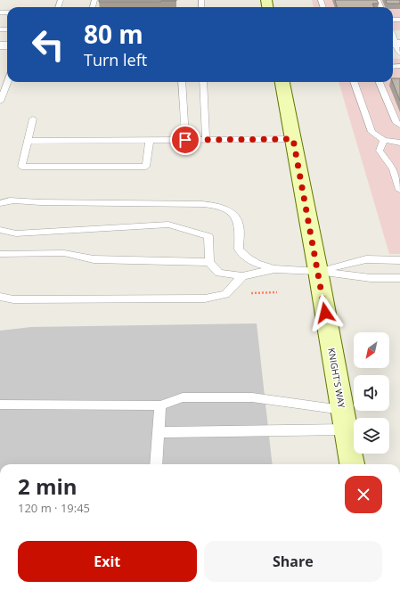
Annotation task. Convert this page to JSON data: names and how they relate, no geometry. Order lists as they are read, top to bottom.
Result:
{
  "streets": {
    "main road": ["KNIGHT'S WAY"]
  },
  "north": "bottom left",
  "page": {
    "turn": ["80 m", "Turn left"],
    "heading": ["2 min", "120 m · 19:45"],
    "buttons": ["Exit", "Share"]
  }
}
